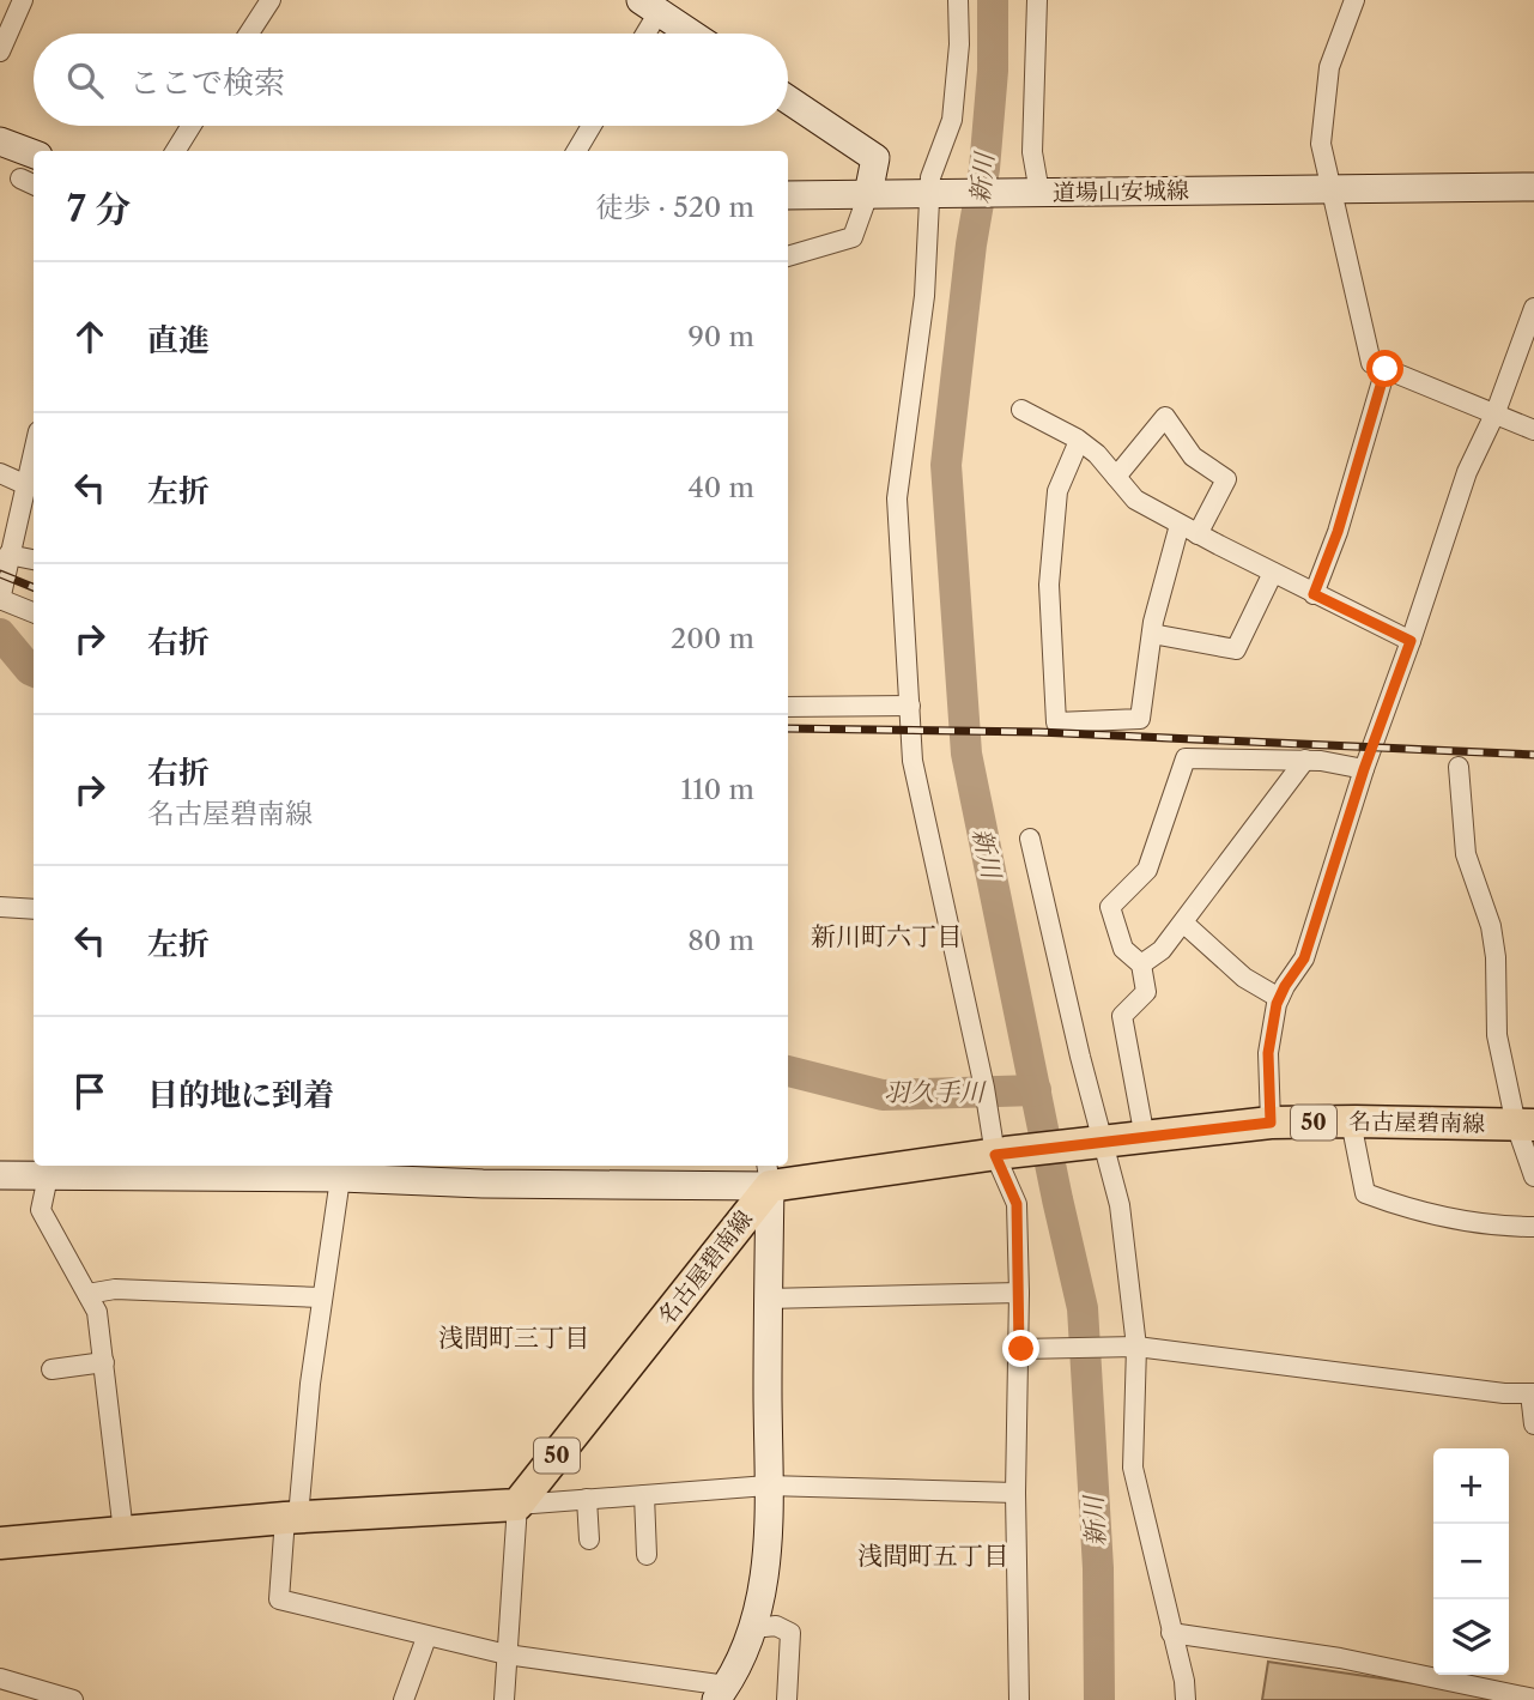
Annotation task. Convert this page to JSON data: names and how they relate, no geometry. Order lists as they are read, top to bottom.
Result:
{
  "streets": {
    "main road": ["道場山安城線", "50", "名古屋碧南線"]
  },
  "districts": ["新川町六丁目", "浅間町三丁目", "浅間町五丁目"],
  "water": ["新川", "羽久手川"],
  "page": {
    "search": "ここで検索",
    "heading": ["7 分", "徒歩 · 520 m"],
    "list": [
      ["直進", "90 m"],
      ["左折", "40 m"],
      ["右折", "200 m"],
      ["右折", "名古屋碧南線", "110 m"],
      ["左折", "80 m"],
      "目的地に到着"
    ],
    "map_buttons": ["+", "−"]
  }
}
